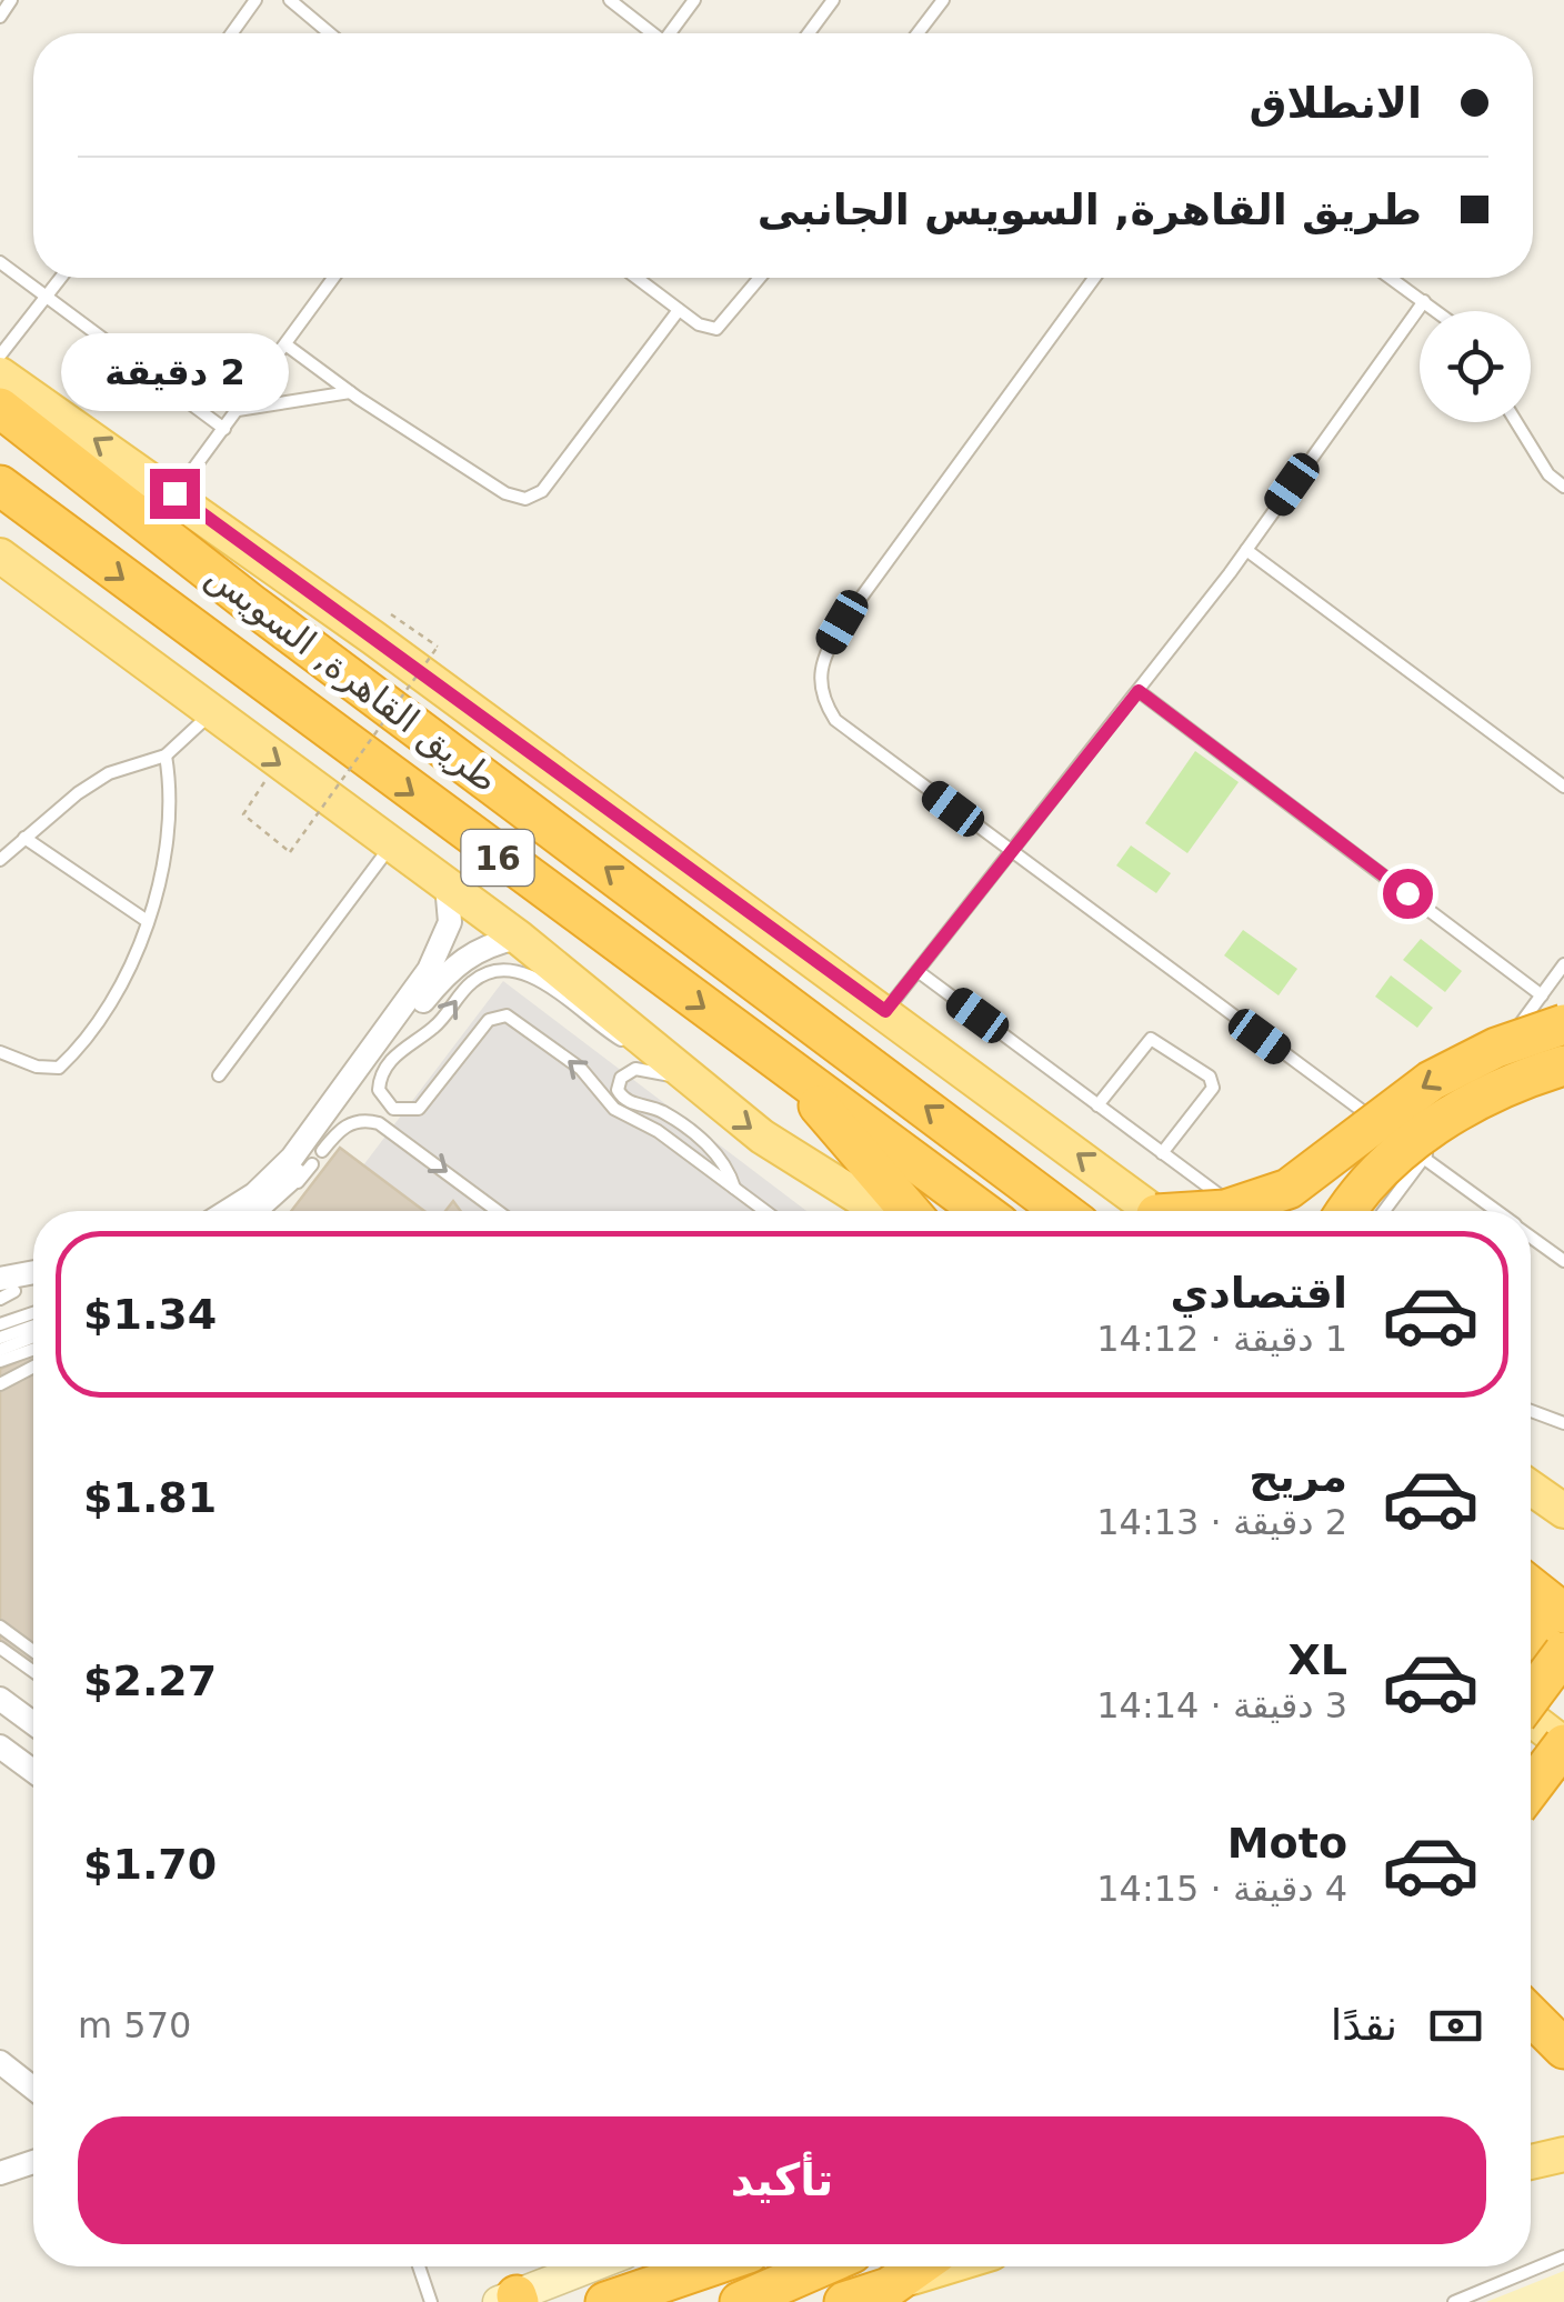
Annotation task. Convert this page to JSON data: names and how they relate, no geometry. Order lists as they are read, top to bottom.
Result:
{
  "streets": {
    "highway": ["طريق القاهرة, السويس", "16"]
  },
  "page": {
    "banner": ["الانطلاق", "طريق القاهرة, السويس الجانبى"],
    "bubble": "2 دقيقة",
    "list": [
      {
        "name": "اقتصادي",
        "note": "1 دقيقة · 14:12",
        "value": "$1.34"
      },
      {
        "name": "مريح",
        "note": "2 دقيقة · 14:13",
        "value": "$1.81"
      },
      {
        "name": "XL",
        "note": "3 دقيقة · 14:14",
        "value": "$2.27"
      },
      {
        "name": "Moto",
        "note": "4 دقيقة · 14:15",
        "value": "$1.70"
      }
    ],
    "pay": ["نقدًا", "570 m"],
    "buttons": "تأكيد"
  }
}
